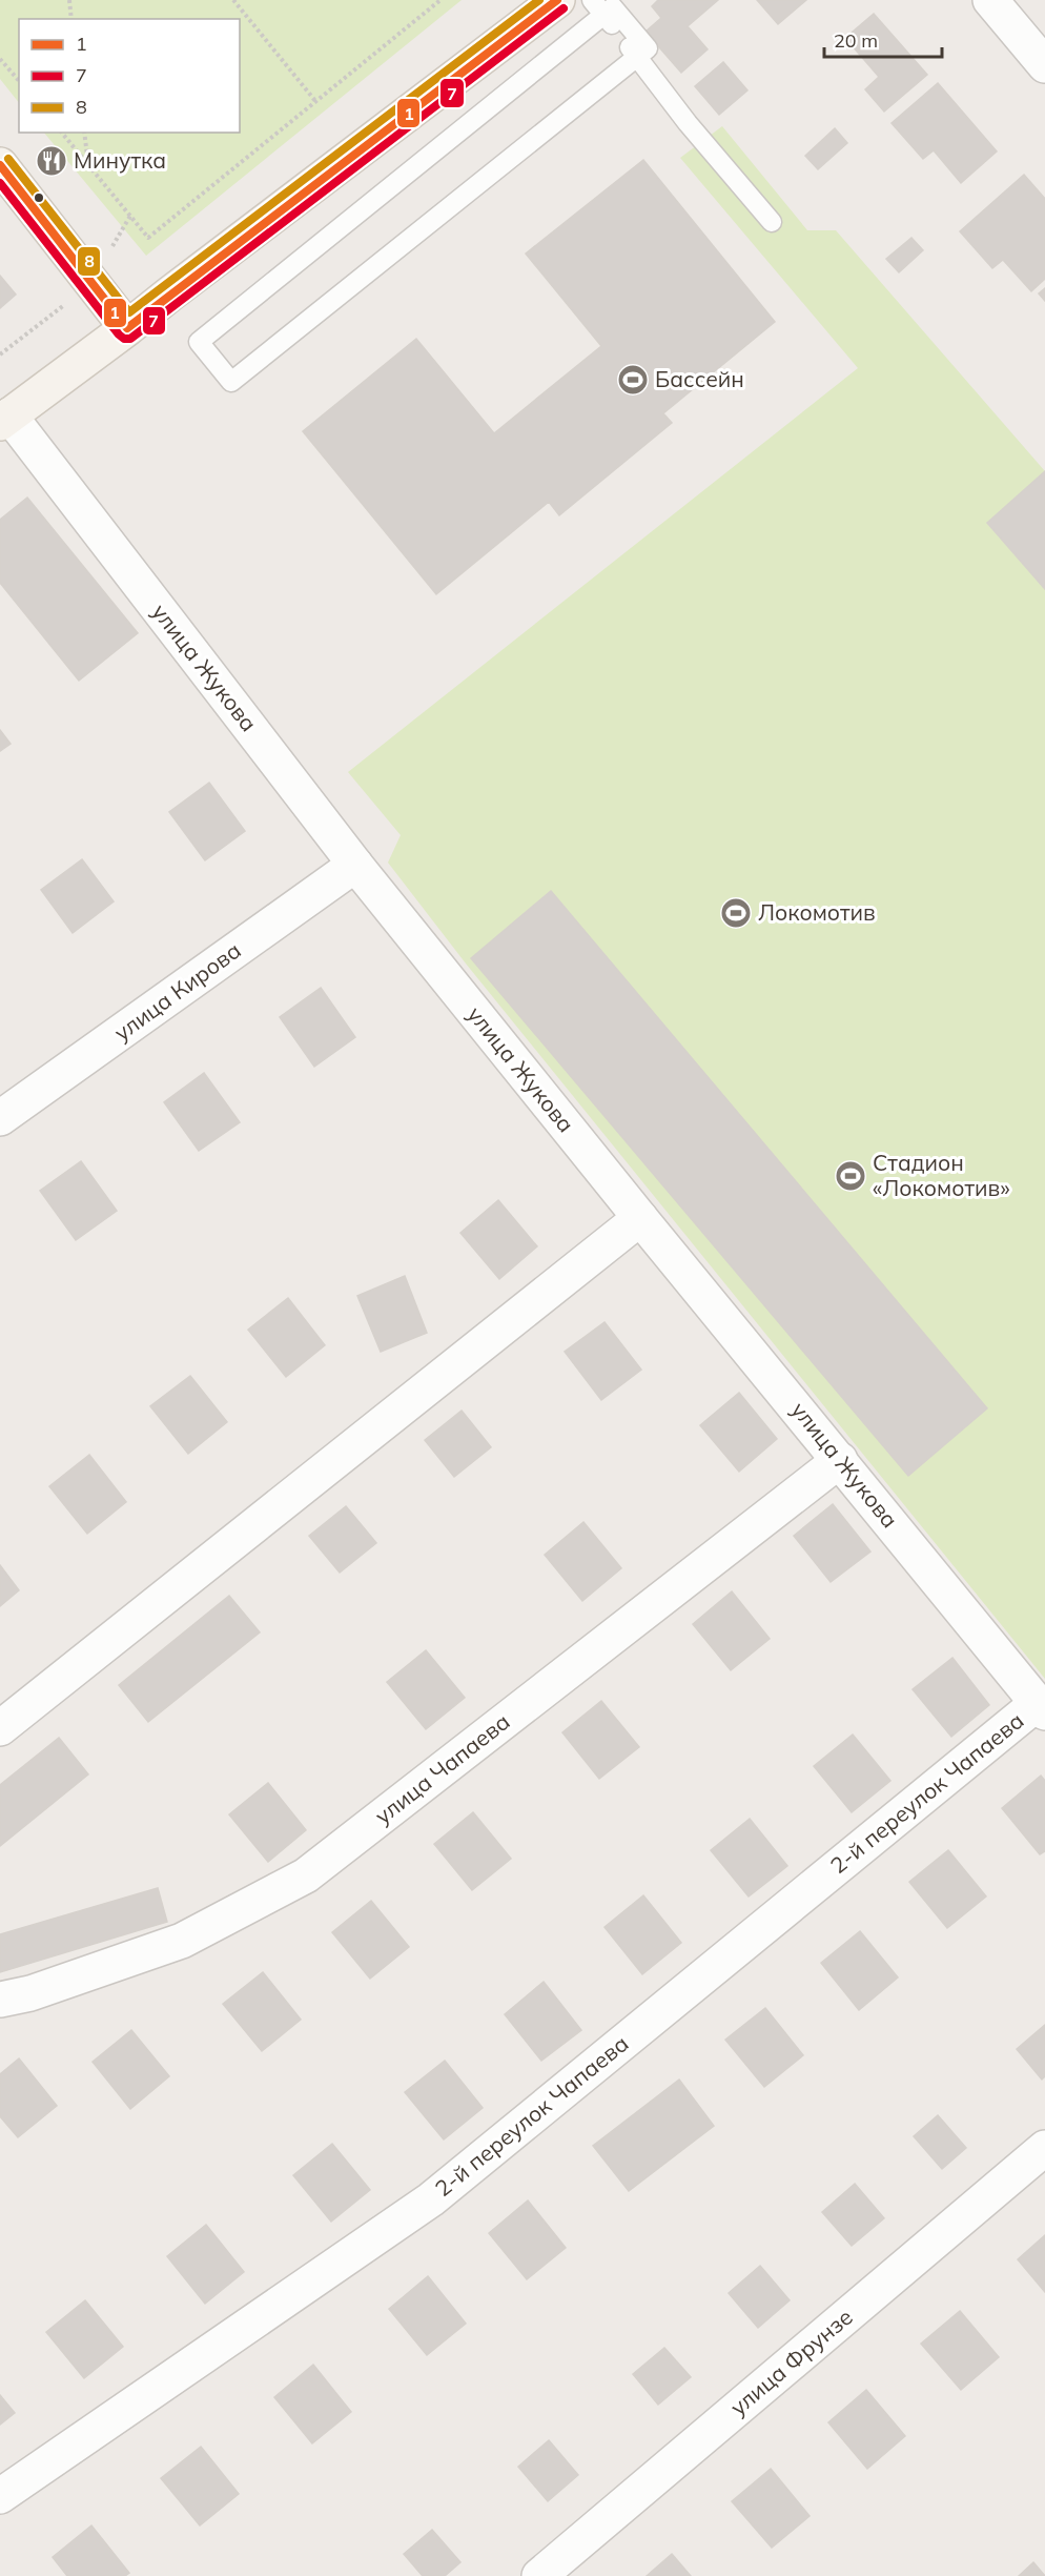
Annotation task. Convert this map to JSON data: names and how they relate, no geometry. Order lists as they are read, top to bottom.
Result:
{
  "streets": {
    "street": [
      "улица Жукова",
      "улица Кирова",
      "улица Чапаева",
      "2-й переулок Чапаева",
      "улица Фрунзе"
    ]
  },
  "crossings": [
    ["улица Жукова", "улица Кирова"],
    ["улица Жукова", "улица Чапаева"],
    ["улица Жукова", "2-й переулок Чапаева"]
  ],
  "places": {
    "restaurant": ["Минутка"],
    "sports": ["Бассейн", "Локомотив", "Стадион «Локомотив»"]
  },
  "lines": ["transit line 1", "transit line 8", "transit line 7"],
  "legend": ["1", "7", "8"],
  "scale_bar": "20 m"
}
